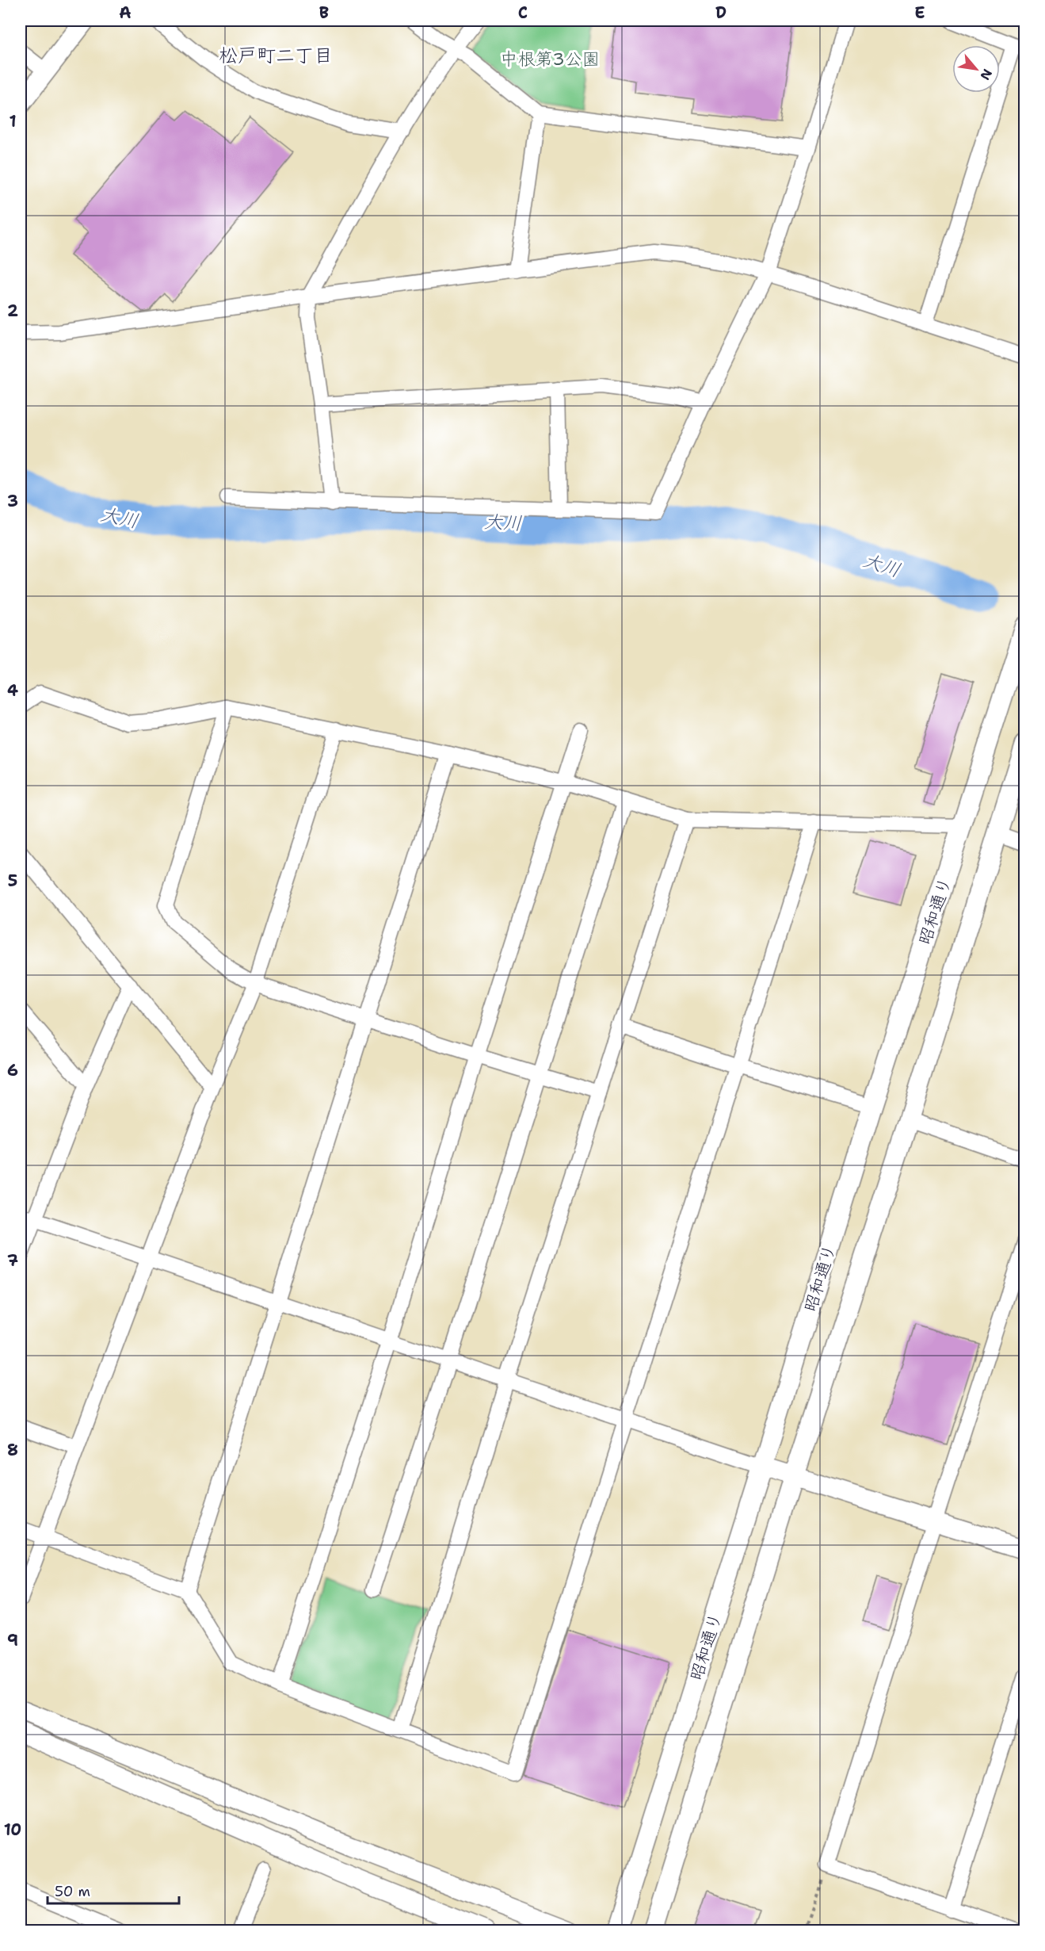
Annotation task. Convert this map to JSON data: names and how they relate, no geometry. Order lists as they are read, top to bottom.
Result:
{
  "streets": {
    "street": ["昭和通り"]
  },
  "districts": ["松戸町二丁目"],
  "water": ["大川"],
  "parks": ["中根第3公園"],
  "scale_bar": "50 m",
  "north": "bottom right",
  "grid": {
    "columns": [
      "A",
      "B",
      "C",
      "D",
      "E"
    ],
    "rows": [
      "1",
      "2",
      "3",
      "4",
      "5",
      "6",
      "7",
      "8",
      "9",
      "10"
    ]
  }
}
